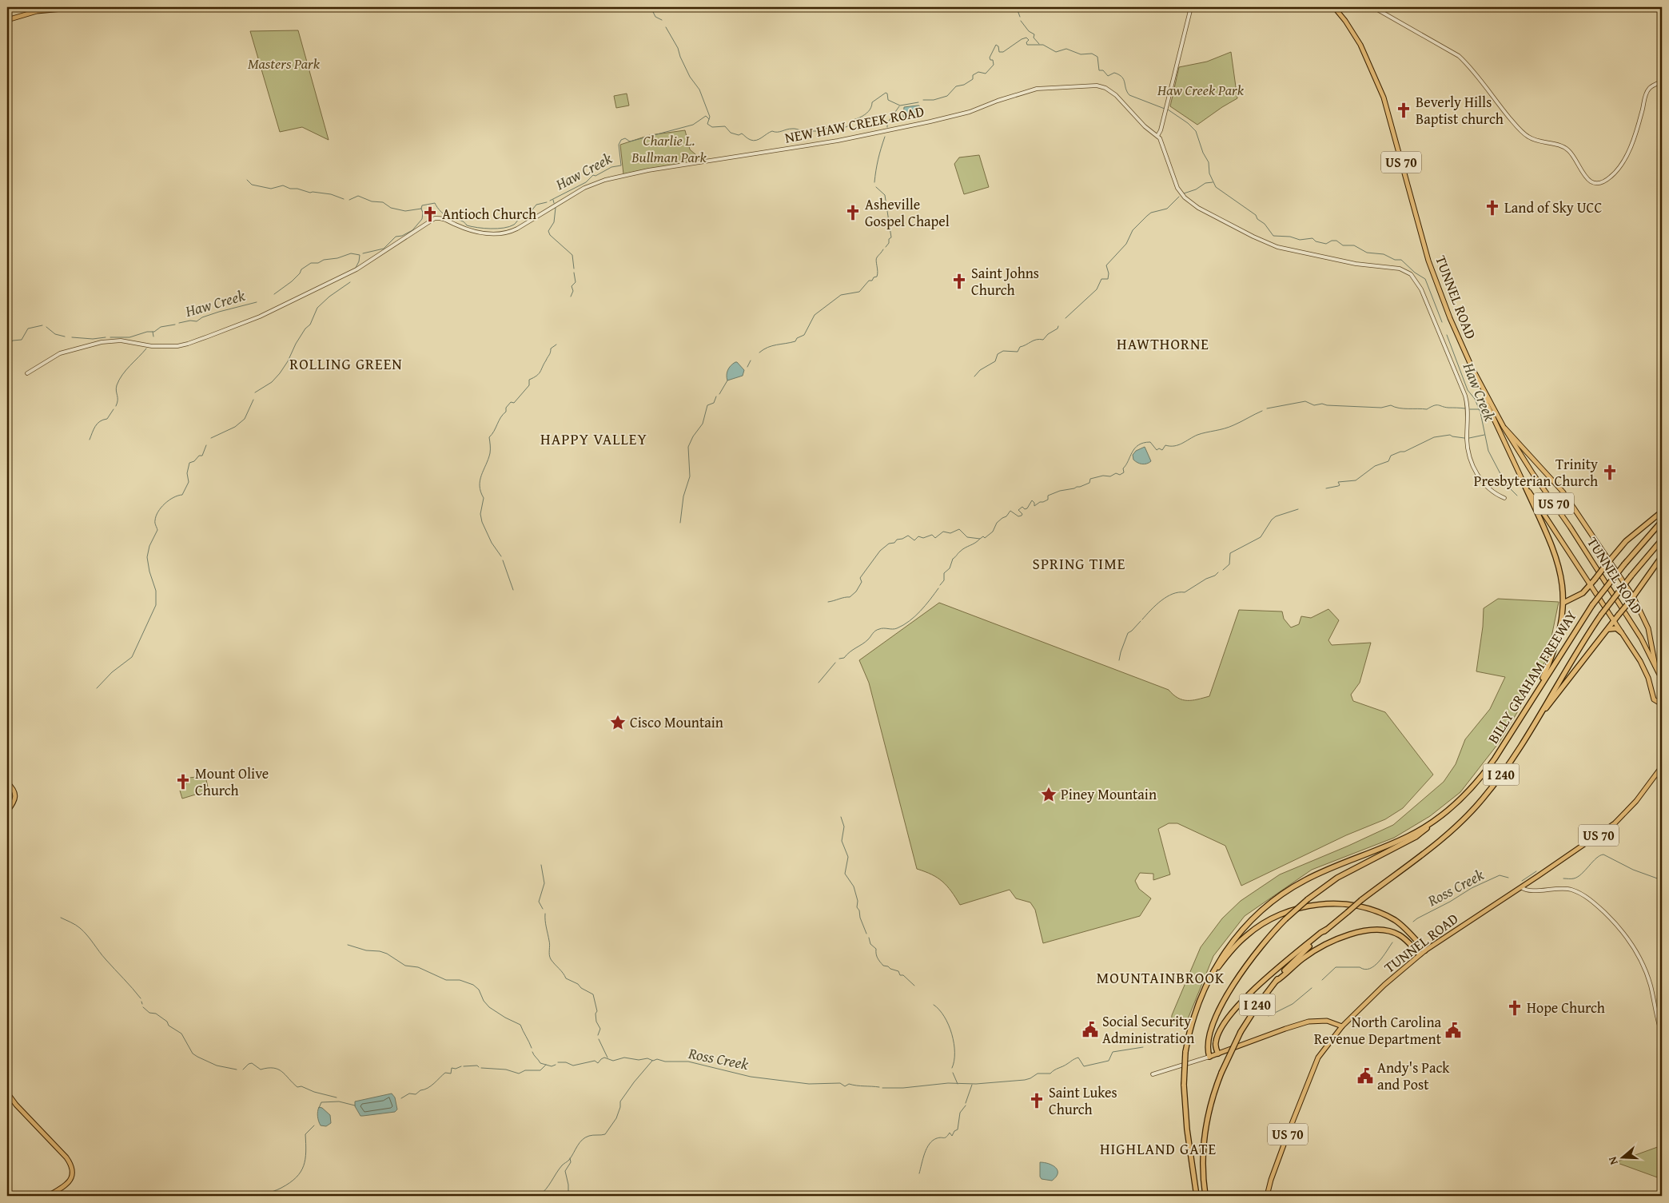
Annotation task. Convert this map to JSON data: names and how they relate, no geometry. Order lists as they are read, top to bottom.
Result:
{
  "streets": {
    "highway": ["BILLY GRAHAM FREEWAY", "I 240"],
    "main road": ["US 70", "TUNNEL ROAD"],
    "street": ["NEW HAW CREEK ROAD"]
  },
  "districts": [
    "HAWTHORNE",
    "ROLLING GREEN",
    "HAPPY VALLEY",
    "SPRING TIME",
    "MOUNTAINBROOK",
    "HIGHLAND GATE"
  ],
  "water": ["Haw Creek", "Ross Creek"],
  "parks": ["Masters Park", "Haw Creek Park", "Charlie L. Bullman Park"],
  "places": {
    "church": [
      "Beverly Hills Baptist church",
      "Land of Sky UCC",
      "Asheville Gospel Chapel",
      "Antioch Church",
      "Saint Johns Church",
      "Trinity Presbyterian Church",
      "Mount Olive Church",
      "Hope Church",
      "Saint Lukes Church"
    ],
    "place": ["Cisco Mountain", "Piney Mountain"],
    "public building": ["Social Security Administration", "North Carolina Revenue Department", "Andy's Pack and Post"]
  },
  "north": "left"
}
